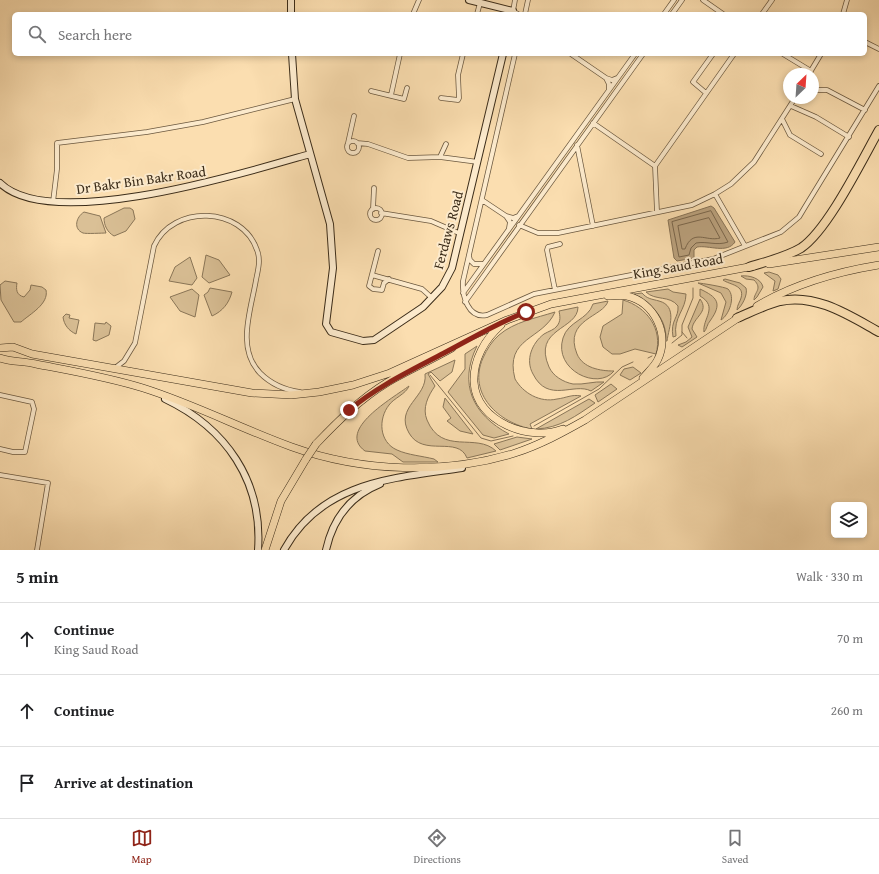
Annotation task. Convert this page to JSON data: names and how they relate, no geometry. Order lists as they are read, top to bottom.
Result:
{
  "streets": {
    "main road": ["King Saud Road"],
    "street": ["Dr Bakr Bin Bakr Road", "Ferdaws Road"]
  },
  "crossings": [
    ["Dr Bakr Bin Bakr Road", "Ferdaws Road"]
  ],
  "north": "top right",
  "page": {
    "search": "Search here",
    "heading": ["5 min", "Walk · 330 m"],
    "list": [
      ["Continue", "King Saud Road", "70 m"],
      ["Continue", "260 m"],
      "Arrive at destination"
    ],
    "nav": ["Map", "Directions", "Saved"]
  }
}
